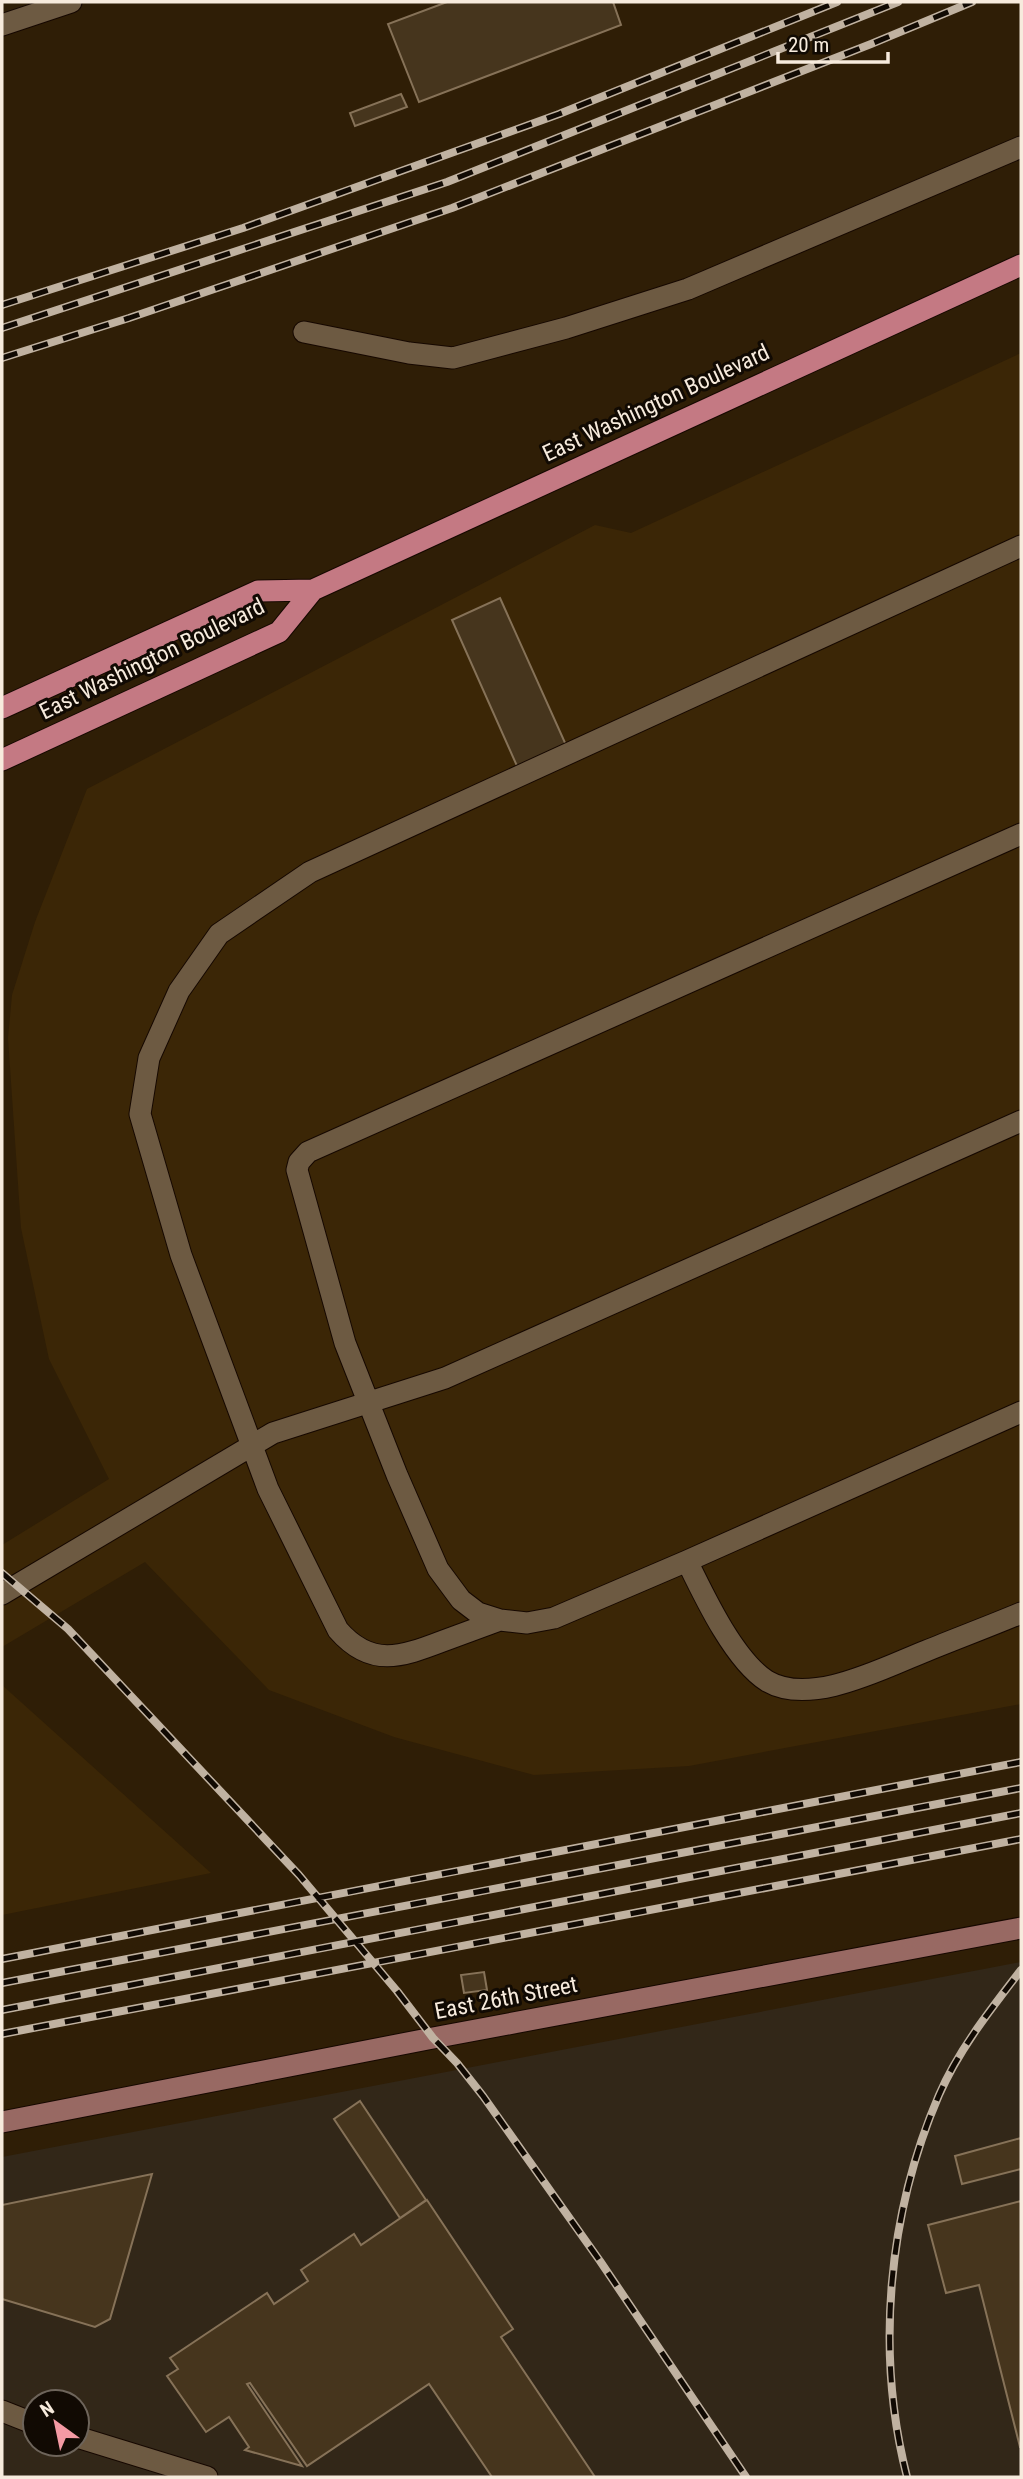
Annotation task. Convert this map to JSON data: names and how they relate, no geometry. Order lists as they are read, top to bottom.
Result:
{
  "streets": {
    "main road": ["East Washington Boulevard"],
    "street": ["East 26th Street"]
  },
  "scale_bar": "20 m",
  "north": "top left"
}
